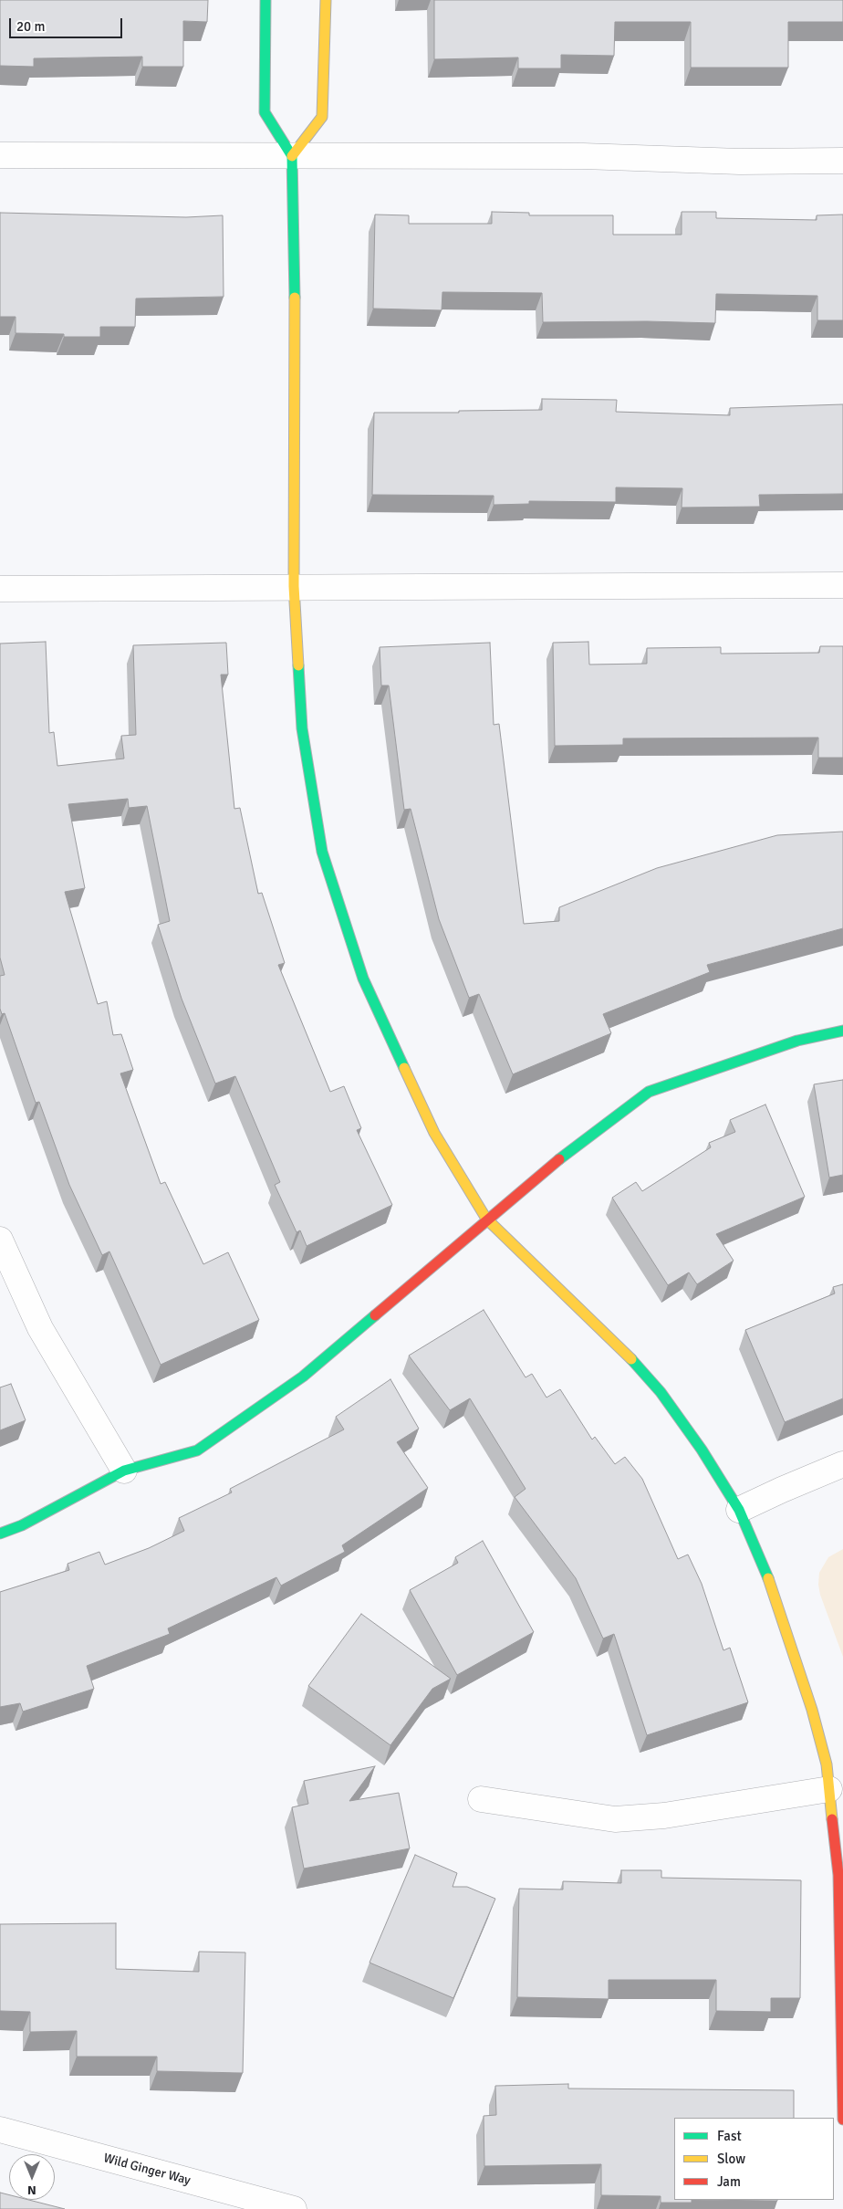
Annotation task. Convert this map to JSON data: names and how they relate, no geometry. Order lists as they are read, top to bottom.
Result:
{
  "streets": {
    "street": ["Wild Ginger Way"]
  },
  "legend": ["Fast", "Slow", "Jam"],
  "scale_bar": "20 m",
  "north": "bottom"
}
